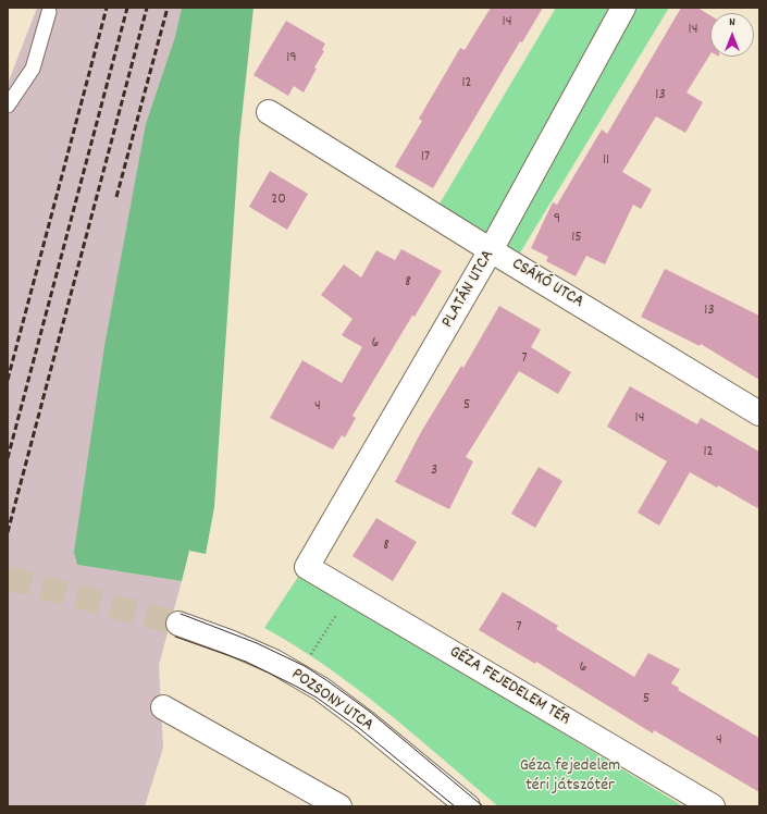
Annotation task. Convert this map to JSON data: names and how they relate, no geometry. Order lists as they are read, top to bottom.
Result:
{
  "streets": {
    "street": [
      "CSÁKÓ UTCA",
      "PLATÁN UTCA",
      "GÉZA FEJEDELEM TÉR",
      "POZSONY UTCA"
    ]
  },
  "crossings": [
    ["CSÁKÓ UTCA", "PLATÁN UTCA"],
    ["PLATÁN UTCA", "GÉZA FEJEDELEM TÉR"]
  ],
  "parks": ["Géza fejedelem téri játszótér"],
  "house_numbers": [
    "14",
    "14",
    "19",
    "12",
    "13",
    "17",
    "11",
    "20",
    "9",
    "15",
    "8",
    "13",
    "6",
    "7",
    "5",
    "4",
    "14",
    "12",
    "3",
    "8",
    "7",
    "6",
    "5",
    "4"
  ],
  "north": "top"
}
